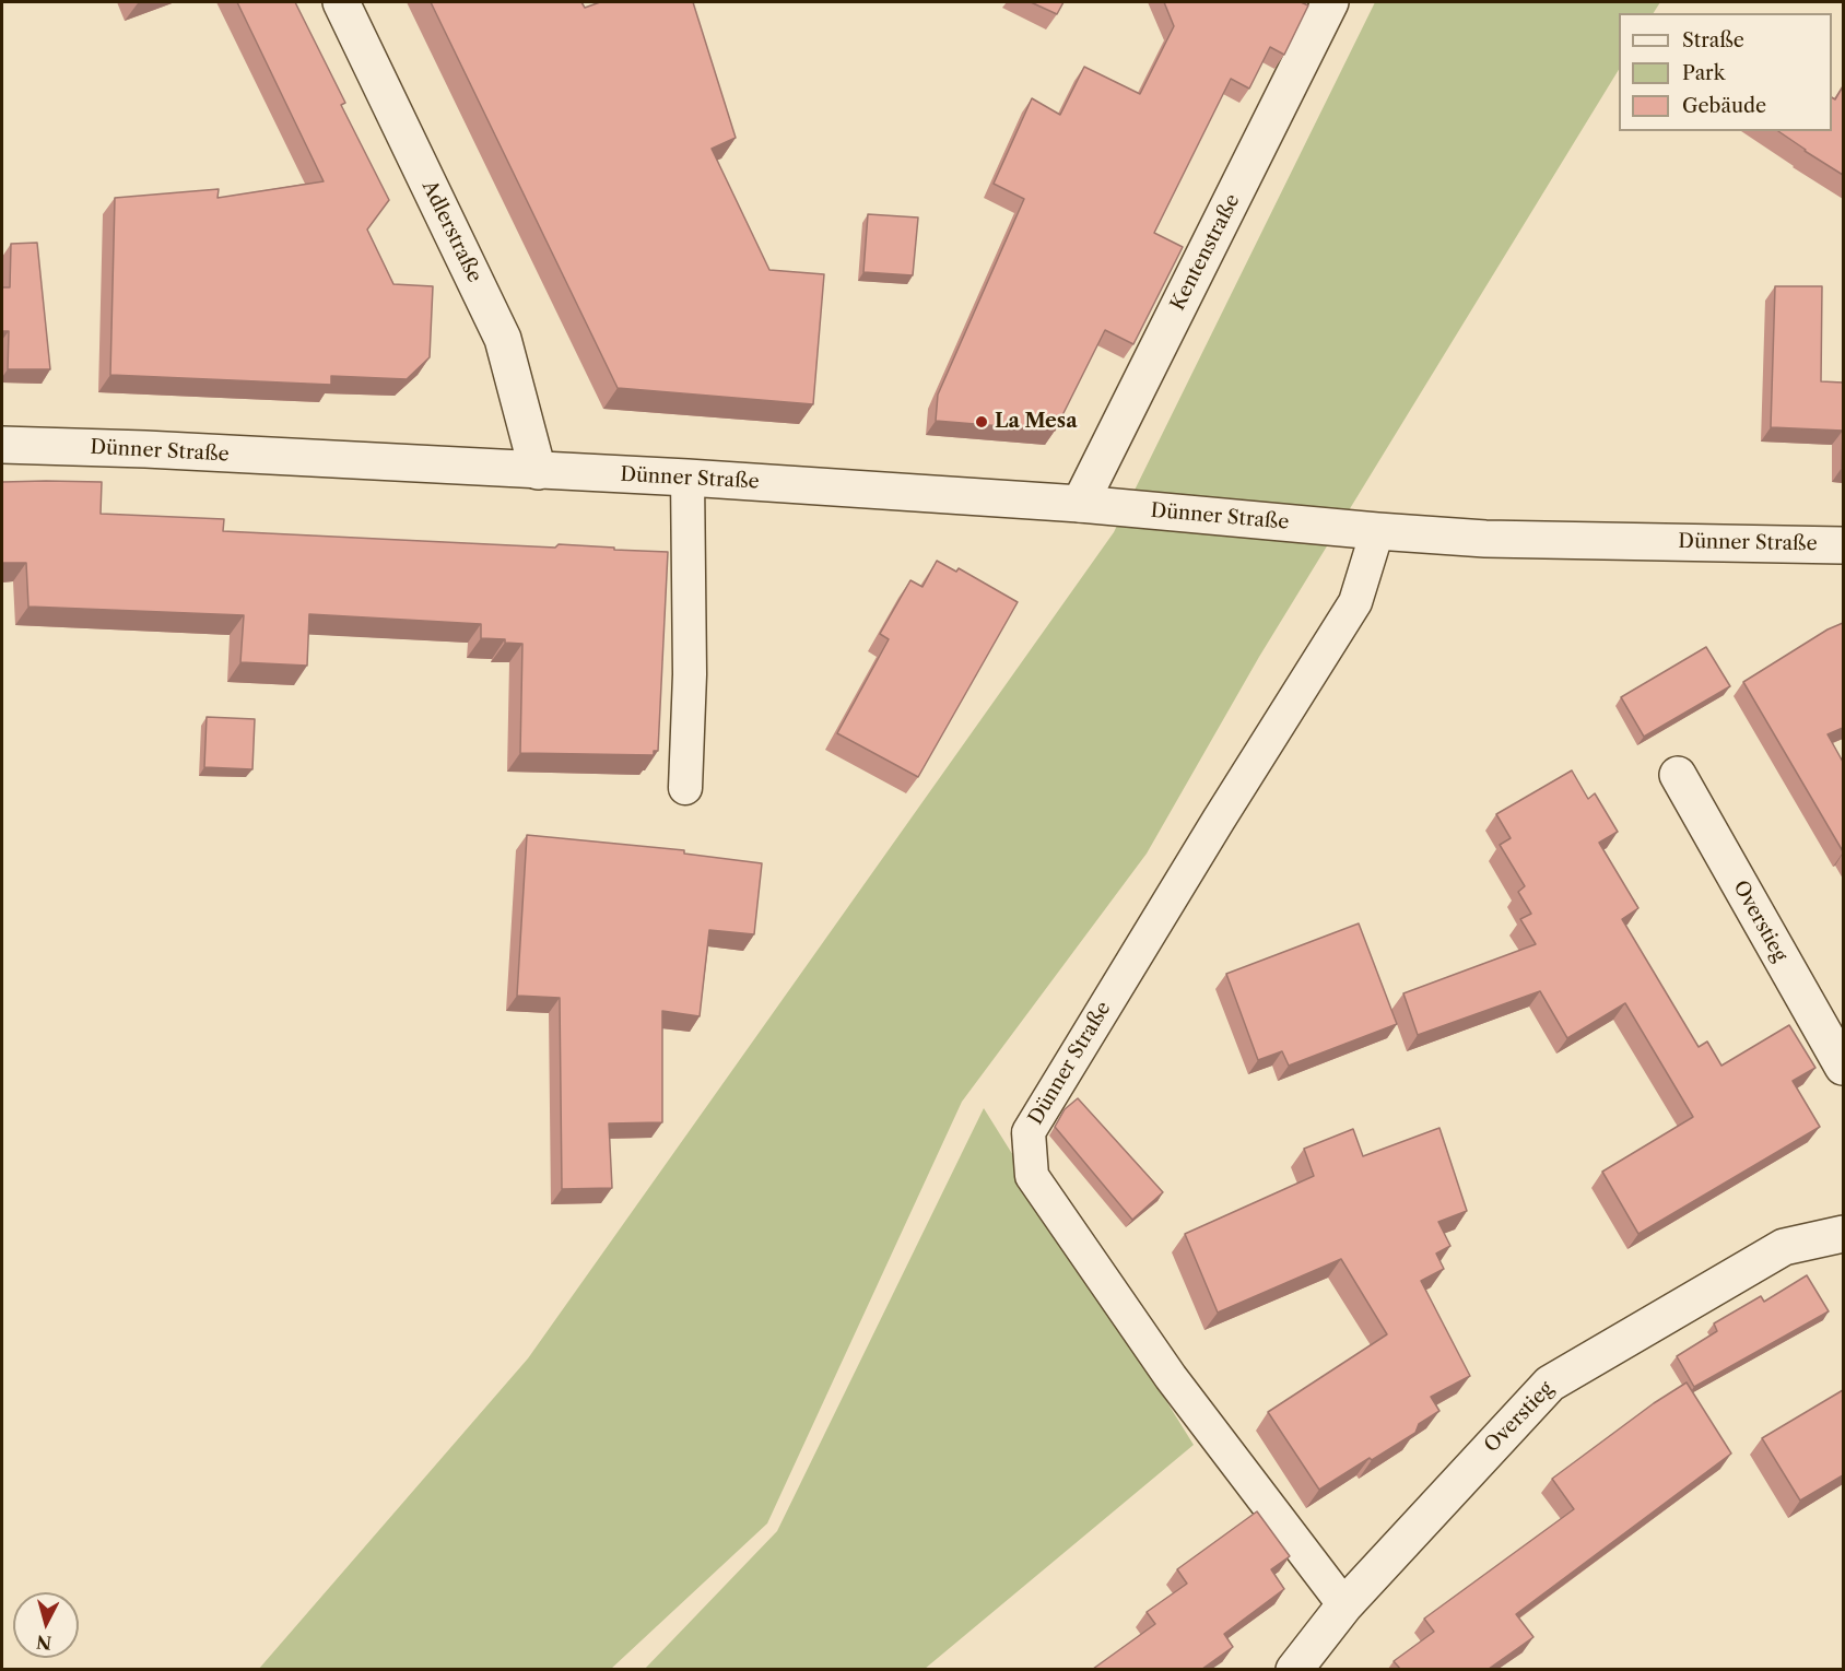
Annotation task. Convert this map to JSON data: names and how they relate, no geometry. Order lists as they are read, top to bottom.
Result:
{
  "streets": {
    "street": [
      "Adlerstraße",
      "Kentenstraße",
      "Dünner Straße",
      "Overstieg"
    ]
  },
  "crossings": [
    ["Adlerstraße", "Dünner Straße"],
    ["Kentenstraße", "Dünner Straße"],
    ["Dünner Straße", "Overstieg"]
  ],
  "places": ["La Mesa"],
  "legend": ["Straße", "Park", "Gebäude"],
  "north": "bottom"
}
